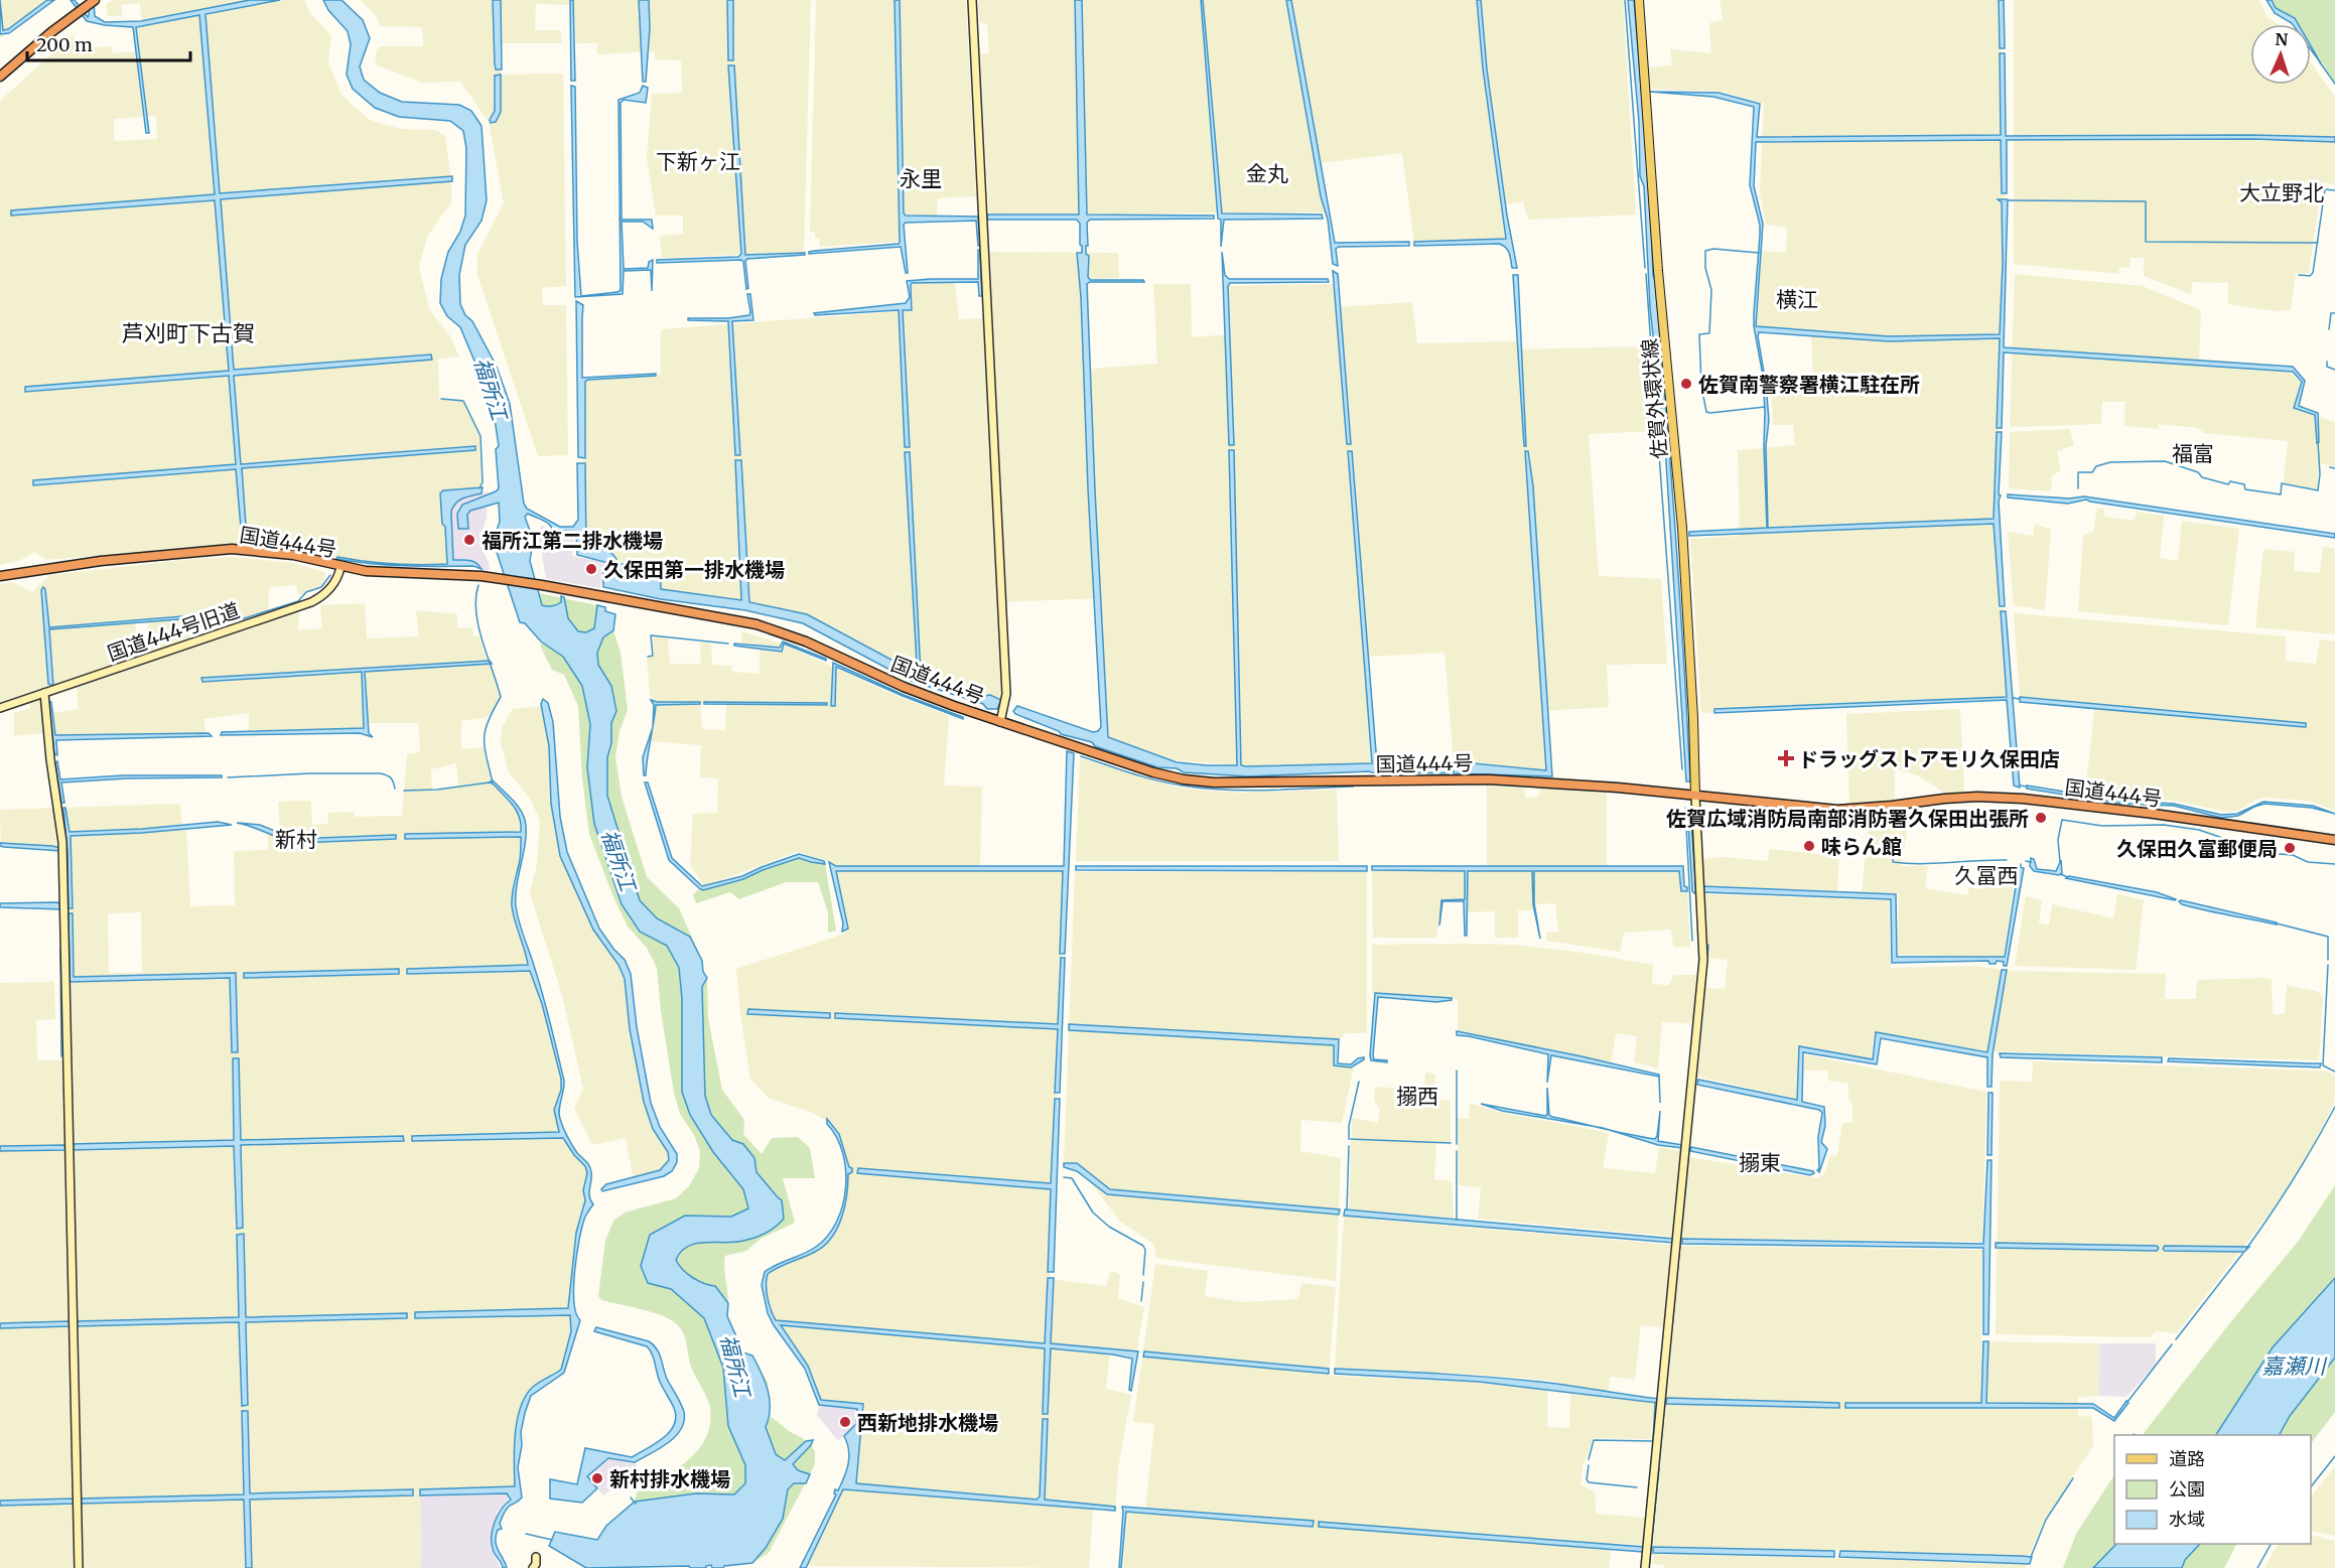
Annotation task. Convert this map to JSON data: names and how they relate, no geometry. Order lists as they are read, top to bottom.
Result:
{
  "streets": {
    "highway": ["国道444号"],
    "main road": ["佐賀外環状線"],
    "street": ["国道444号旧道"]
  },
  "crossings": [
    ["佐賀外環状線", "国道444号"],
    ["国道444号", "国道444号旧道"]
  ],
  "districts": [
    "下新ヶ江",
    "金丸",
    "永里",
    "大立野北",
    "横江",
    "芦刈町下古賀",
    "福富",
    "新村",
    "久冨西",
    "搦西",
    "搦東"
  ],
  "water": ["福所江", "嘉瀬川"],
  "places": {
    "other": [
      "佐賀南警察署横江駐在所",
      "福所江第二排水機場",
      "久保田第一排水機場",
      "佐賀広域消防局南部消防署久保田出張所",
      "味らん館",
      "久保田久富郵便局",
      "西新地排水機場",
      "新村排水機場"
    ],
    "health": ["ドラッグストアモリ久保田店"]
  },
  "legend": ["道路", "公園", "水域"],
  "scale_bar": "200 m",
  "north": "top"
}
